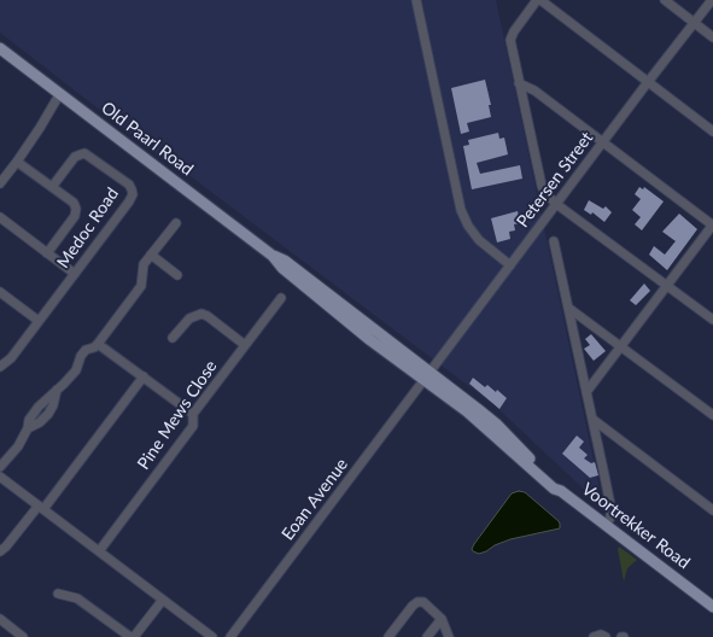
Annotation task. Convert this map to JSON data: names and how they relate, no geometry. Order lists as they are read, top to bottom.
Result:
{
  "streets": {
    "main road": ["Old Paarl Road", "Voortrekker Road"],
    "street": [
      "Petersen Street",
      "Medoc Road",
      "Pine Mews Close",
      "Eoan Avenue"
    ]
  },
  "crossings": [
    ["Old Paarl Road", "Petersen Street"],
    ["Old Paarl Road", "Eoan Avenue"],
    ["Old Paarl Road", "Voortrekker Road"],
    ["Petersen Street", "Eoan Avenue"],
    ["Petersen Street", "Voortrekker Road"],
    ["Eoan Avenue", "Voortrekker Road"]
  ]
}
